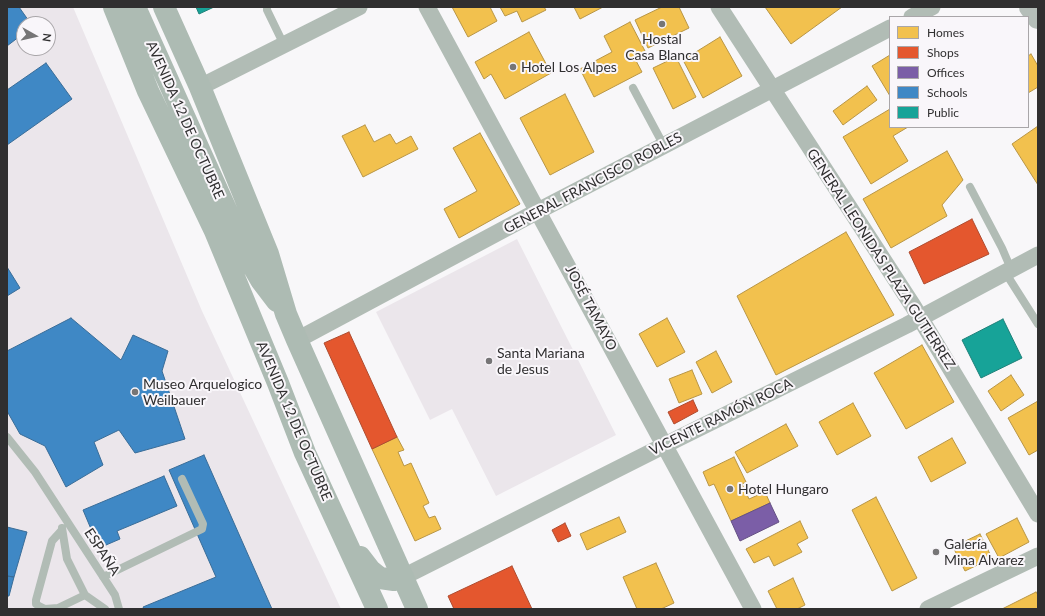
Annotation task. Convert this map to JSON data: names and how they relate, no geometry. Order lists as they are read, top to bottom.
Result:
{
  "streets": {
    "main road": ["AVENIDA 12 DE OCTUBRE"],
    "street": [
      "GENERAL FRANCISCO ROBLES",
      "GENERAL LEONIDAS PLAZA GUTIERREZ",
      "JOSÉ TAMAYO",
      "VICENTE RAMÓN ROCA"
    ],
    "lane": ["ESPAÑA"]
  },
  "crossings": [
    ["AVENIDA 12 DE OCTUBRE", "GENERAL FRANCISCO ROBLES"],
    ["AVENIDA 12 DE OCTUBRE", "VICENTE RAMÓN ROCA"],
    ["GENERAL FRANCISCO ROBLES", "GENERAL LEONIDAS PLAZA GUTIERREZ"],
    ["GENERAL FRANCISCO ROBLES", "JOSÉ TAMAYO"],
    ["GENERAL LEONIDAS PLAZA GUTIERREZ", "VICENTE RAMÓN ROCA"],
    ["JOSÉ TAMAYO", "VICENTE RAMÓN ROCA"]
  ],
  "places": [
    "Hostal Casa Blanca",
    "Hotel Los Alpes",
    "Santa Mariana de Jesus",
    "Museo Arquelogico Weilbauer",
    "Hotel Hungaro",
    "Galería Mina Alvarez"
  ],
  "legend": [
    "Homes",
    "Shops",
    "Offices",
    "Schools",
    "Public"
  ],
  "north": "right"
}
